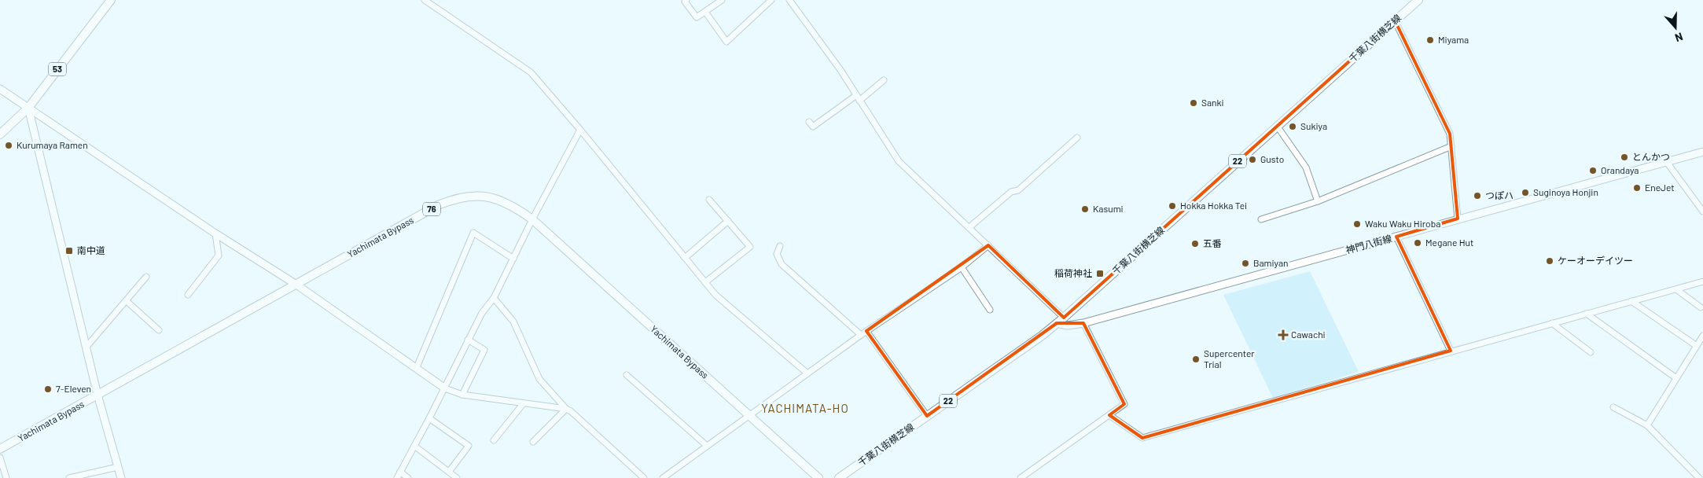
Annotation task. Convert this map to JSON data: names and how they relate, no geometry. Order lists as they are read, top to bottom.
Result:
{
  "streets": {
    "main road": [
      "千葉八街横芝線",
      "53",
      "22",
      "76",
      "Yachimata Bypass"
    ],
    "street": ["神門八街線"]
  },
  "crossings": [
    ["千葉八街横芝線", "神門八街線"]
  ],
  "districts": ["YACHIMATA-HO"],
  "places": {
    "other": [
      "Miyama",
      "Sanki",
      "Sukiya",
      "Kurumaya Ramen",
      "とんかつ",
      "Gusto",
      "Orandaya",
      "EneJet",
      "Suginoya Honjin",
      "つぽハ",
      "Hokka Hokka Tei",
      "Kasumi",
      "Waku Waku Hiroba",
      "Megane Hut",
      "五番",
      "ケーオーデイツー",
      "Bamiyan",
      "Supercenter Trial",
      "7-Eleven"
    ],
    "transit": ["南中道", "稲荷神社"],
    "health": ["Cawachi"]
  },
  "north": "bottom"
}
